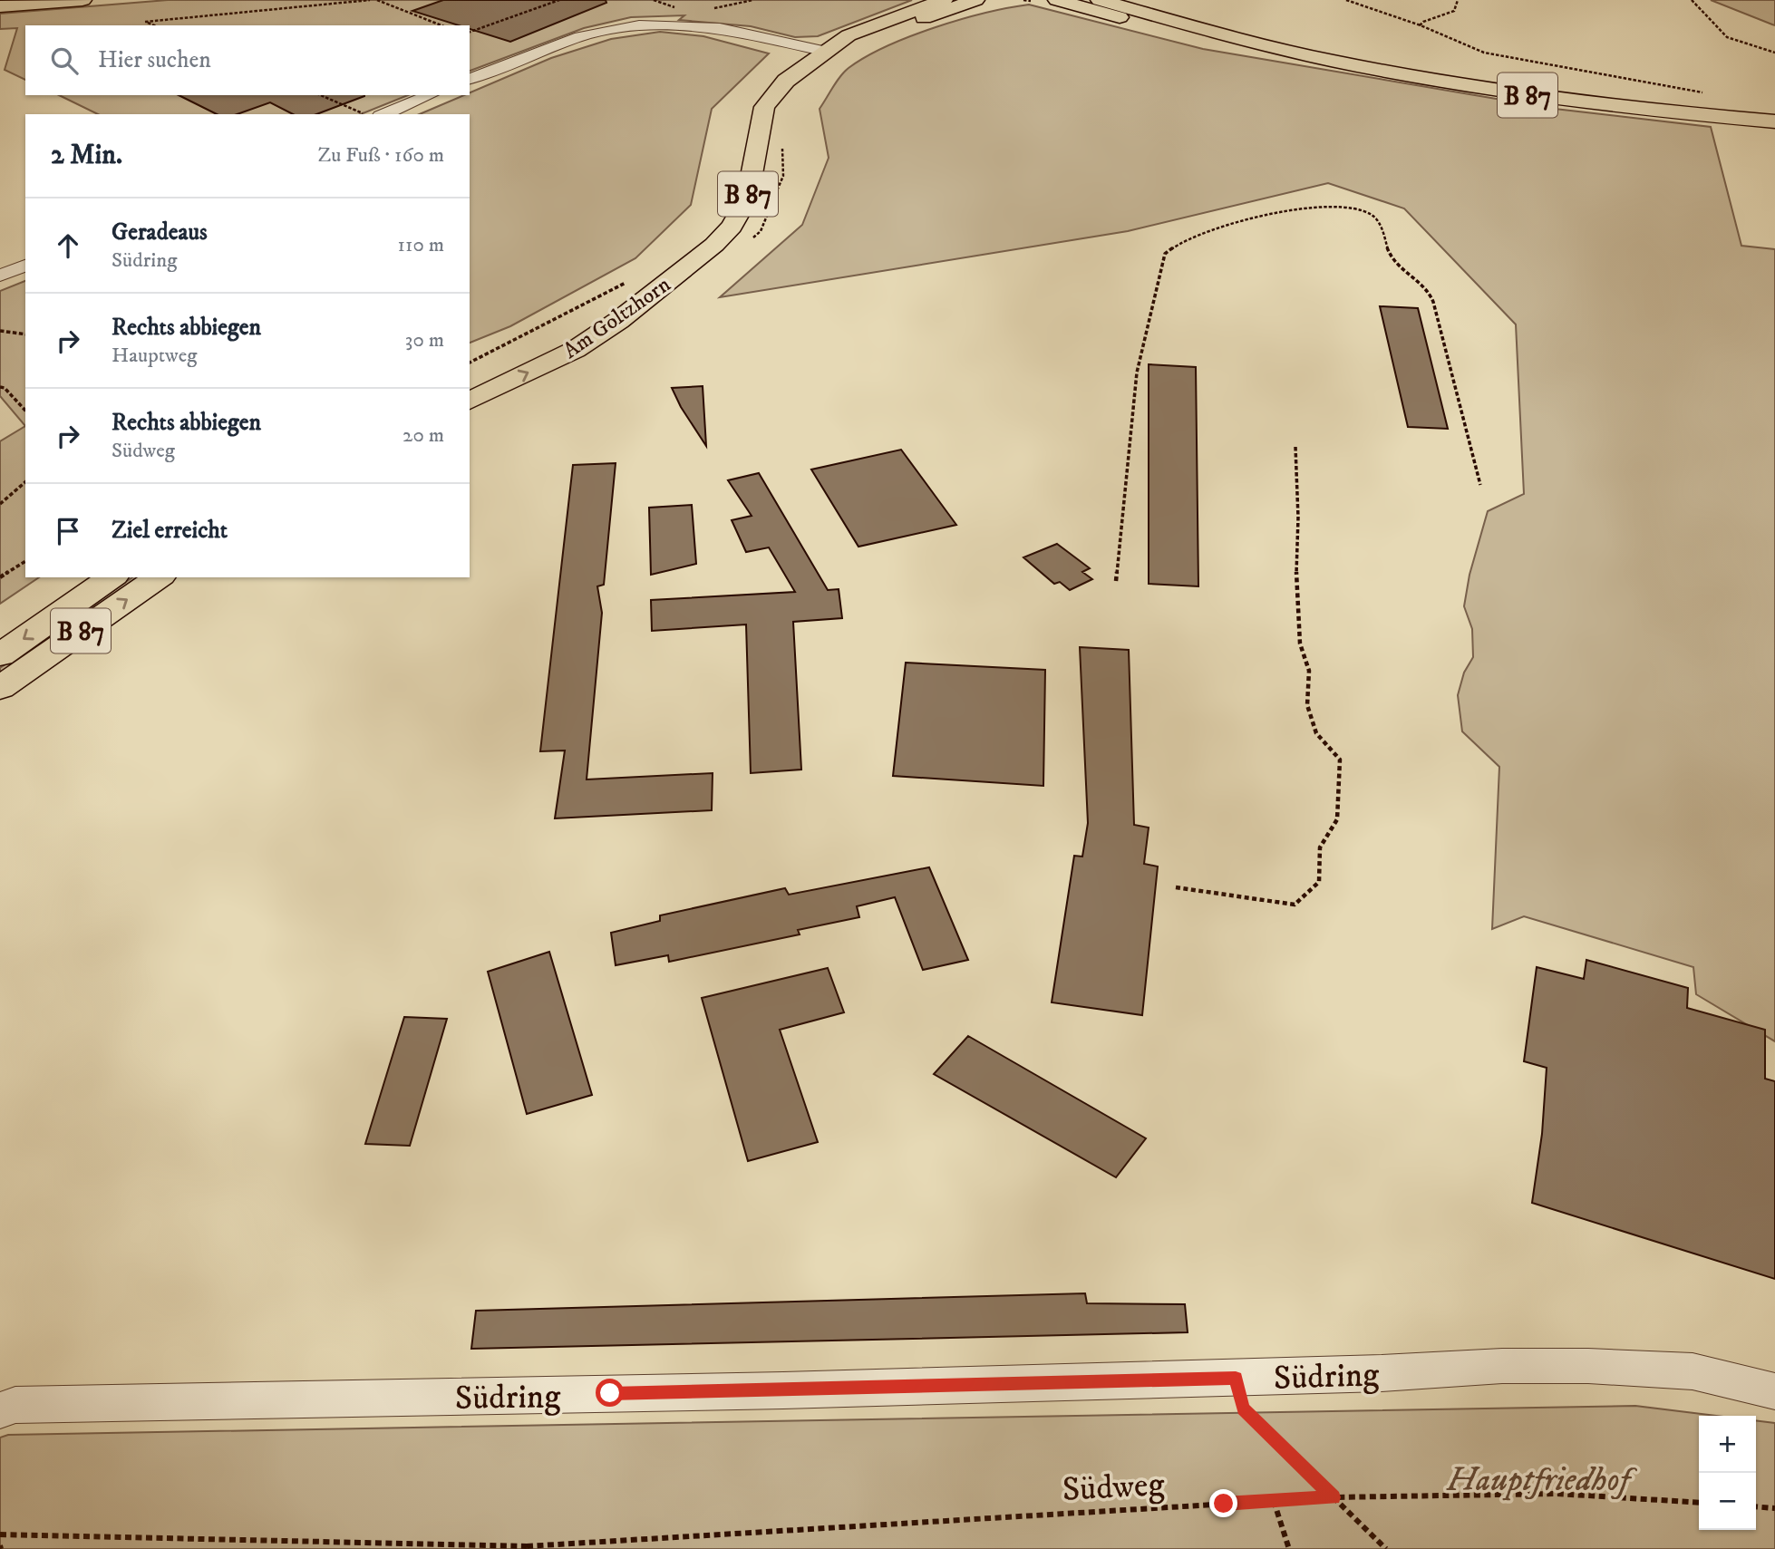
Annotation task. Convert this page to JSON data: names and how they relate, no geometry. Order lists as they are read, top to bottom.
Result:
{
  "streets": {
    "main road": ["B 87", "Am Goltzhorn"],
    "street": ["Südring"],
    "path": ["Südweg"]
  },
  "parks": ["Hauptfriedhof"],
  "page": {
    "search": "Hier suchen",
    "heading": ["2 Min.", "Zu Fuß · 160 m"],
    "list": [
      ["Geradeaus", "Südring", "110 m"],
      ["Rechts abbiegen", "Hauptweg", "30 m"],
      ["Rechts abbiegen", "Südweg", "20 m"],
      "Ziel erreicht"
    ],
    "map_buttons": ["+", "−"]
  }
}
